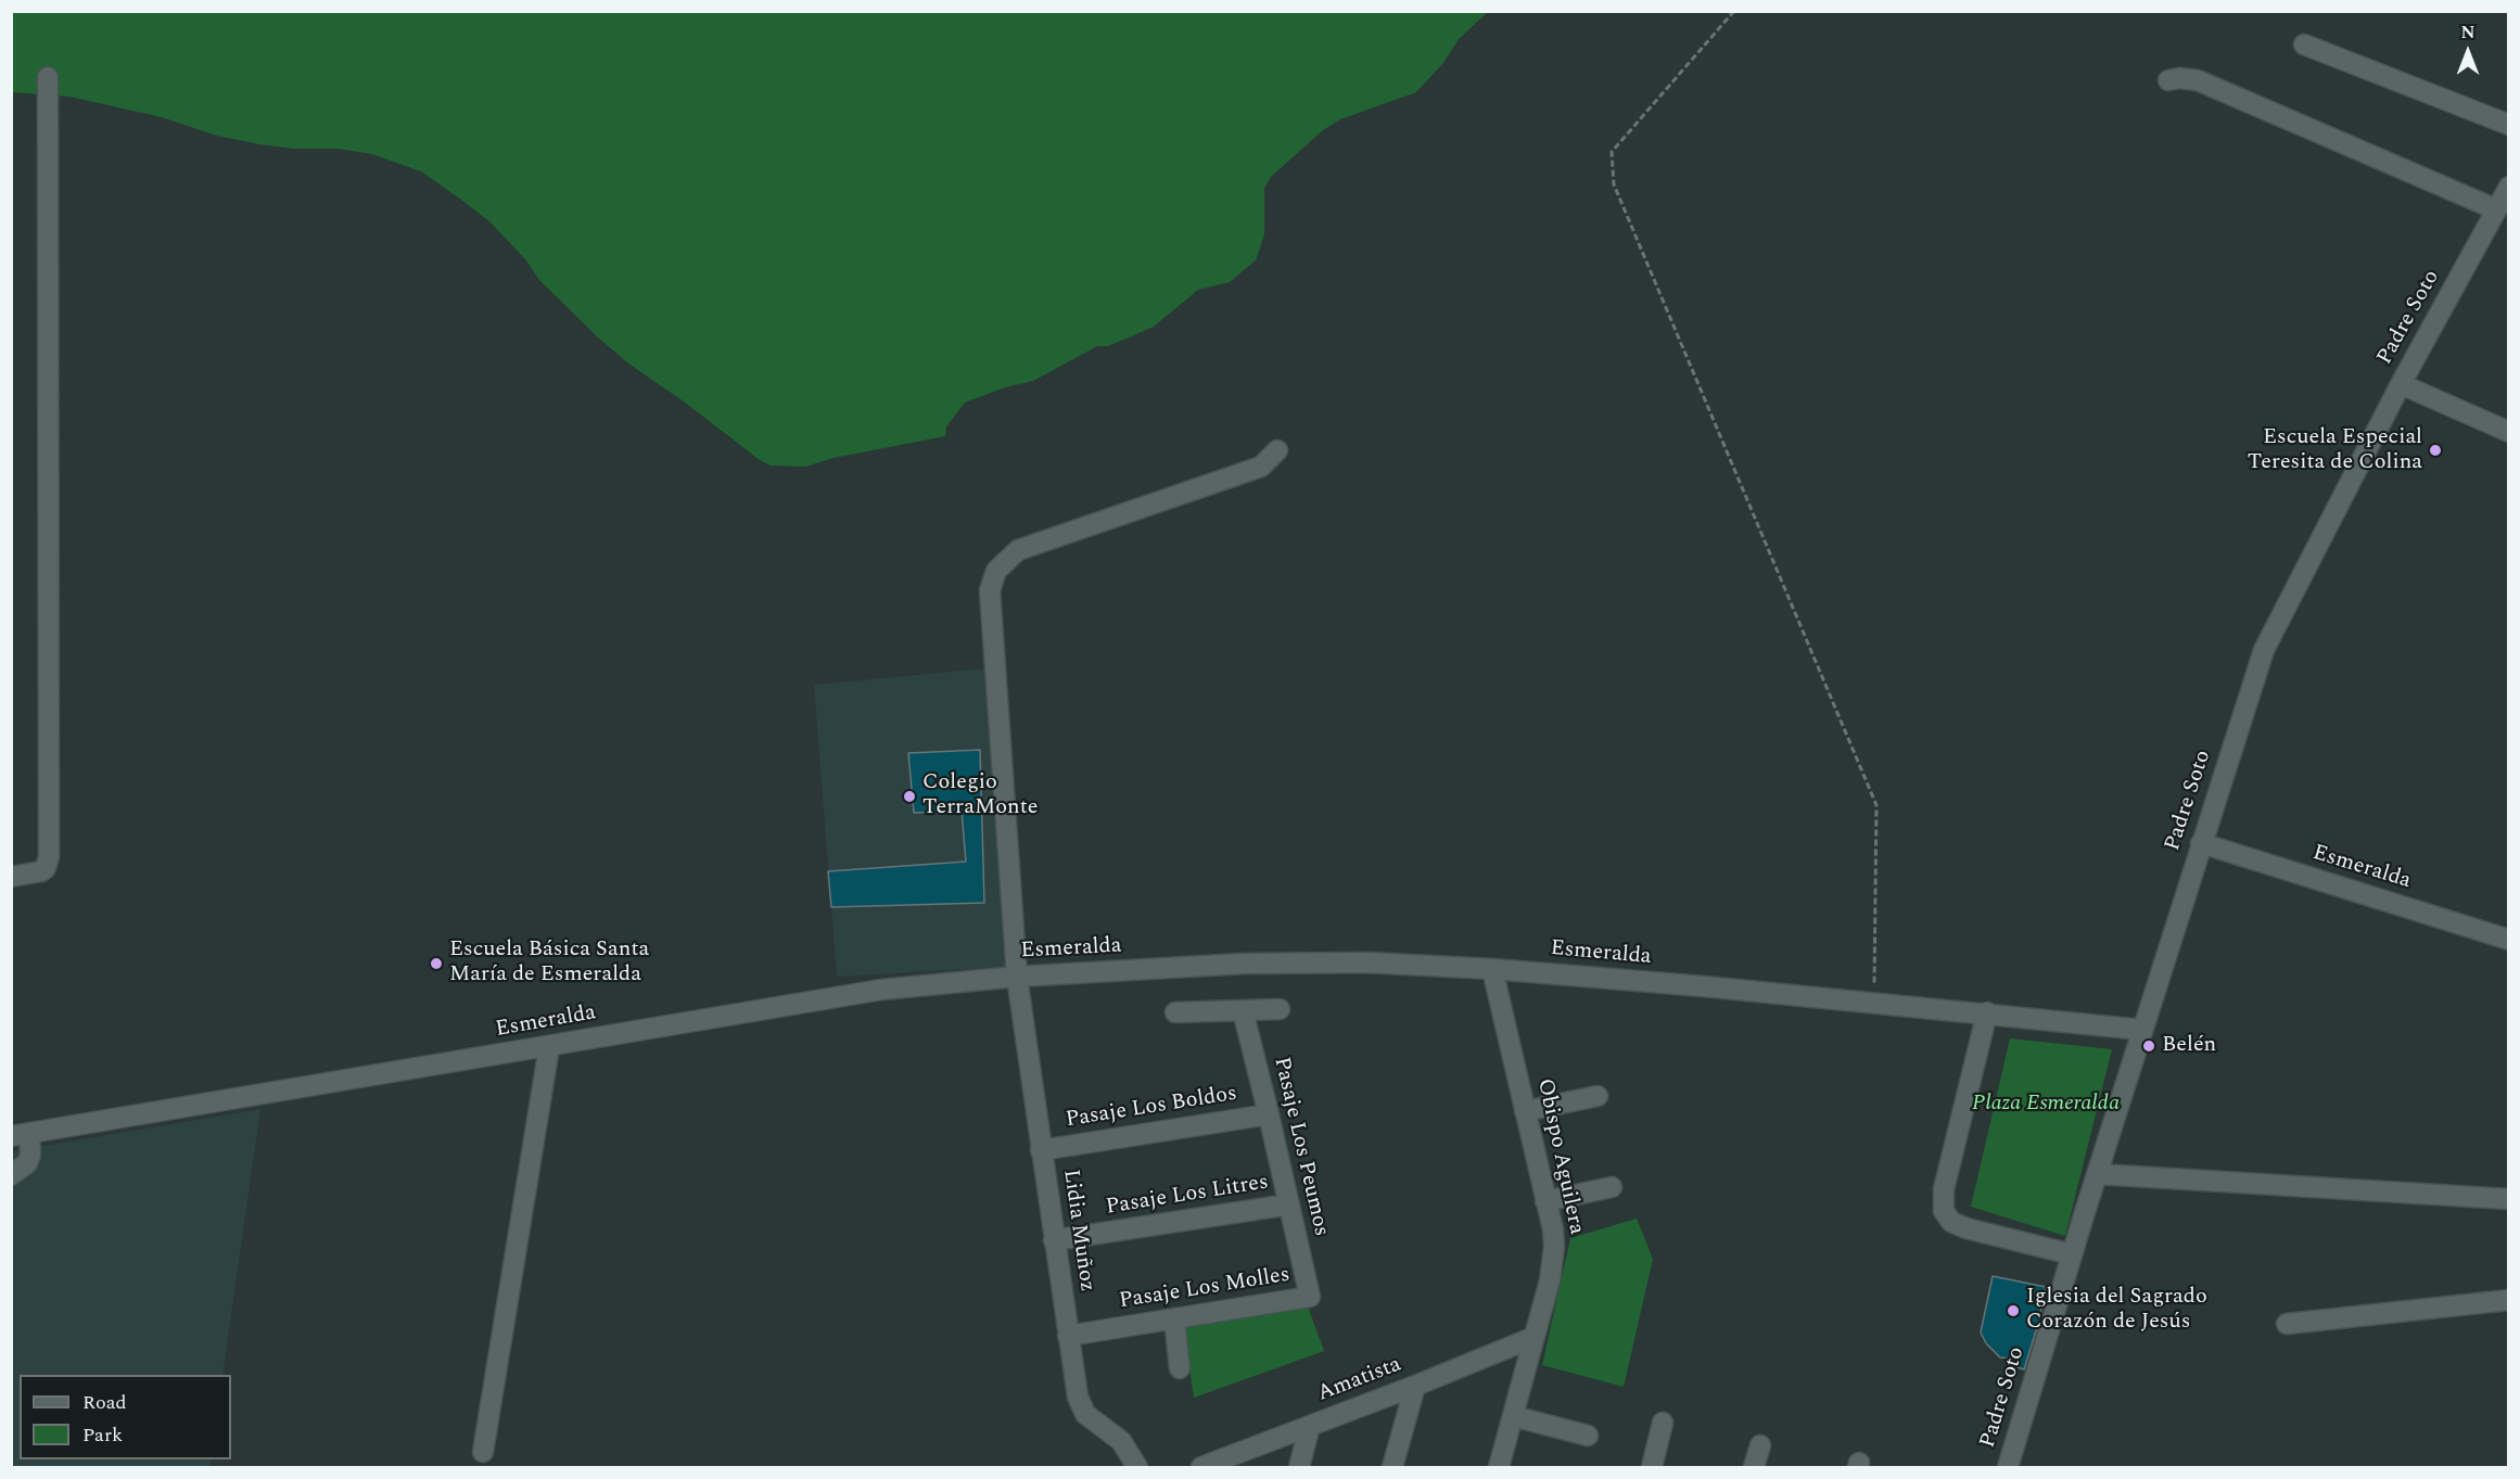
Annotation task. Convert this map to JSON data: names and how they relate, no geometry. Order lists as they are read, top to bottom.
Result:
{
  "streets": {
    "street": [
      "Padre Soto",
      "Esmeralda",
      "Pasaje Los Boldos",
      "Pasaje Los Peumos",
      "Obispo Aguilera",
      "Pasaje Los Litres",
      "Lidia Muñoz",
      "Pasaje Los Molles",
      "Amatista"
    ]
  },
  "crossings": [
    ["Padre Soto", "Esmeralda"],
    ["Esmeralda", "Obispo Aguilera"],
    ["Esmeralda", "Lidia Muñoz"],
    ["Pasaje Los Boldos", "Pasaje Los Peumos"],
    ["Pasaje Los Boldos", "Lidia Muñoz"],
    ["Pasaje Los Peumos", "Pasaje Los Litres"],
    ["Pasaje Los Peumos", "Pasaje Los Molles"],
    ["Obispo Aguilera", "Amatista"],
    ["Pasaje Los Litres", "Lidia Muñoz"],
    ["Lidia Muñoz", "Pasaje Los Molles"]
  ],
  "parks": ["Plaza Esmeralda"],
  "places": [
    "Escuela Especial Teresita de Colina",
    "Colegio TerraMonte",
    "Escuela Básica Santa María de Esmeralda",
    "Belén",
    "Iglesia del Sagrado Corazón de Jesús"
  ],
  "legend": ["Road", "Park"],
  "north": "top"
}
